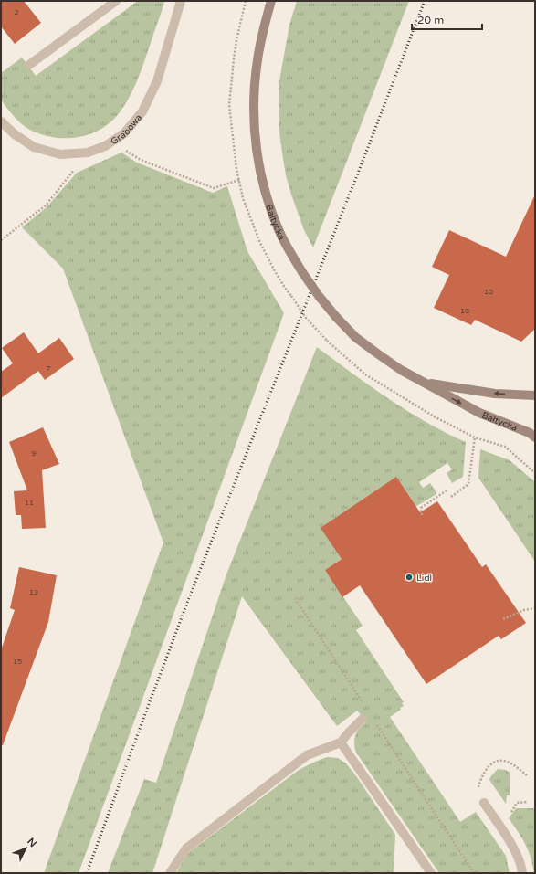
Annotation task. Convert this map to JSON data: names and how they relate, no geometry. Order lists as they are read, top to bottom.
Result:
{
  "streets": {
    "main road": ["Bałtycka"],
    "street": ["Grabowa"]
  },
  "places": ["Lidl"],
  "house_numbers": [
    "2",
    "10",
    "10",
    "7",
    "9",
    "11",
    "13",
    "15"
  ],
  "scale_bar": "20 m",
  "north": "top right"
}
